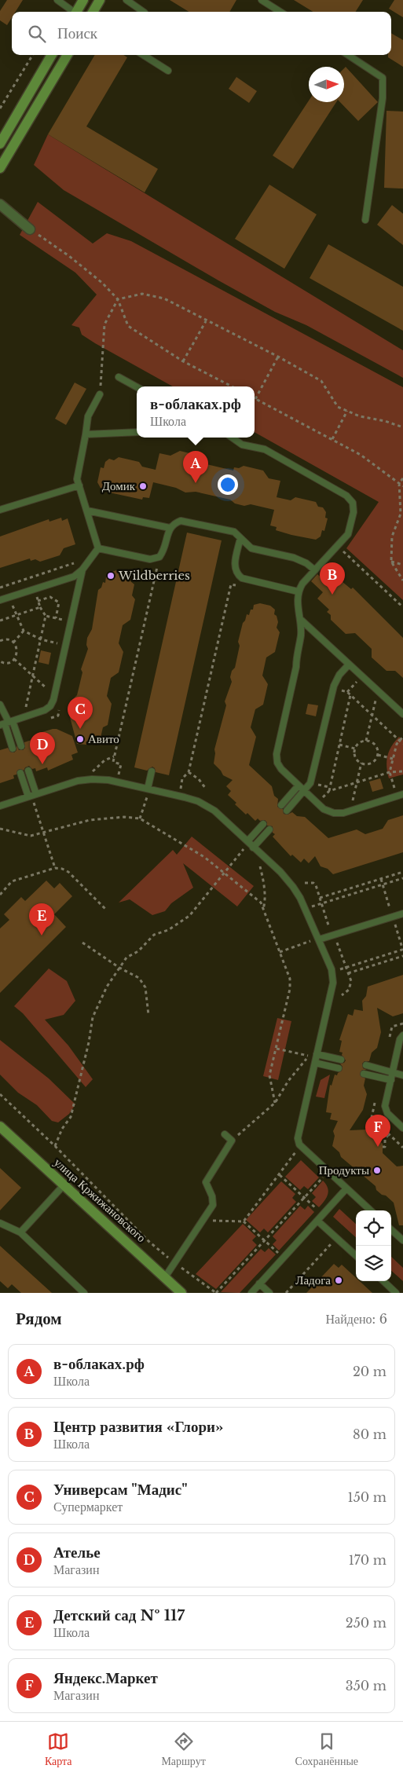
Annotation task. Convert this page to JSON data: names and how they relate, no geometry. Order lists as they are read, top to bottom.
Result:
{
  "streets": {
    "street": ["улица Кржижановского"]
  },
  "places": [
    "Домик",
    "Wildberries",
    "Авито",
    "Продукты",
    "Ладога"
  ],
  "north": "right",
  "page": {
    "search": "Поиск",
    "popup": ["в-облаках.рф", "Школа"],
    "pins": [
      "A",
      "B",
      "C",
      "D",
      "E",
      "F"
    ],
    "heading": ["Рядом", "Найдено: 6"],
    "list": [
      {
        "mark": "A",
        "name": "в-облаках.рф",
        "note": "Школа",
        "value": "20 m"
      },
      {
        "mark": "B",
        "name": "Центр развития «Глори»",
        "note": "Школа",
        "value": "80 m"
      },
      {
        "mark": "C",
        "name": "Универсам \"Мадис\"",
        "note": "Супермаркет",
        "value": "150 m"
      },
      {
        "mark": "D",
        "name": "Ателье",
        "note": "Магазин",
        "value": "170 m"
      },
      {
        "mark": "E",
        "name": "Детский сад № 117",
        "note": "Школа",
        "value": "250 m"
      },
      {
        "mark": "F",
        "name": "Яндекс.Маркет",
        "note": "Магазин",
        "value": "350 m"
      }
    ],
    "nav": ["Карта", "Маршрут", "Сохранённые"]
  }
}
